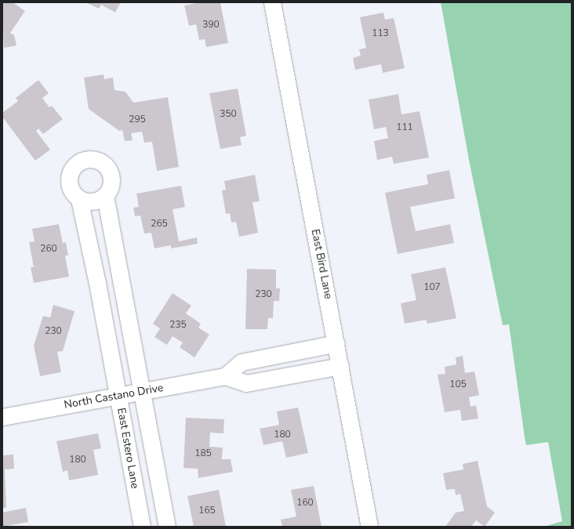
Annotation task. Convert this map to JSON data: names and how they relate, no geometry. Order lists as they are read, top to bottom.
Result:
{
  "streets": {
    "street": ["East Bird Lane", "North Castano Drive", "East Estero Lane"]
  },
  "crossings": [
    ["East Bird Lane", "North Castano Drive"],
    ["North Castano Drive", "East Estero Lane"]
  ],
  "house_numbers": [
    "390",
    "113",
    "350",
    "295",
    "111",
    "265",
    "260",
    "107",
    "230",
    "235",
    "230",
    "105",
    "180",
    "185",
    "180",
    "160",
    "165"
  ]
}
